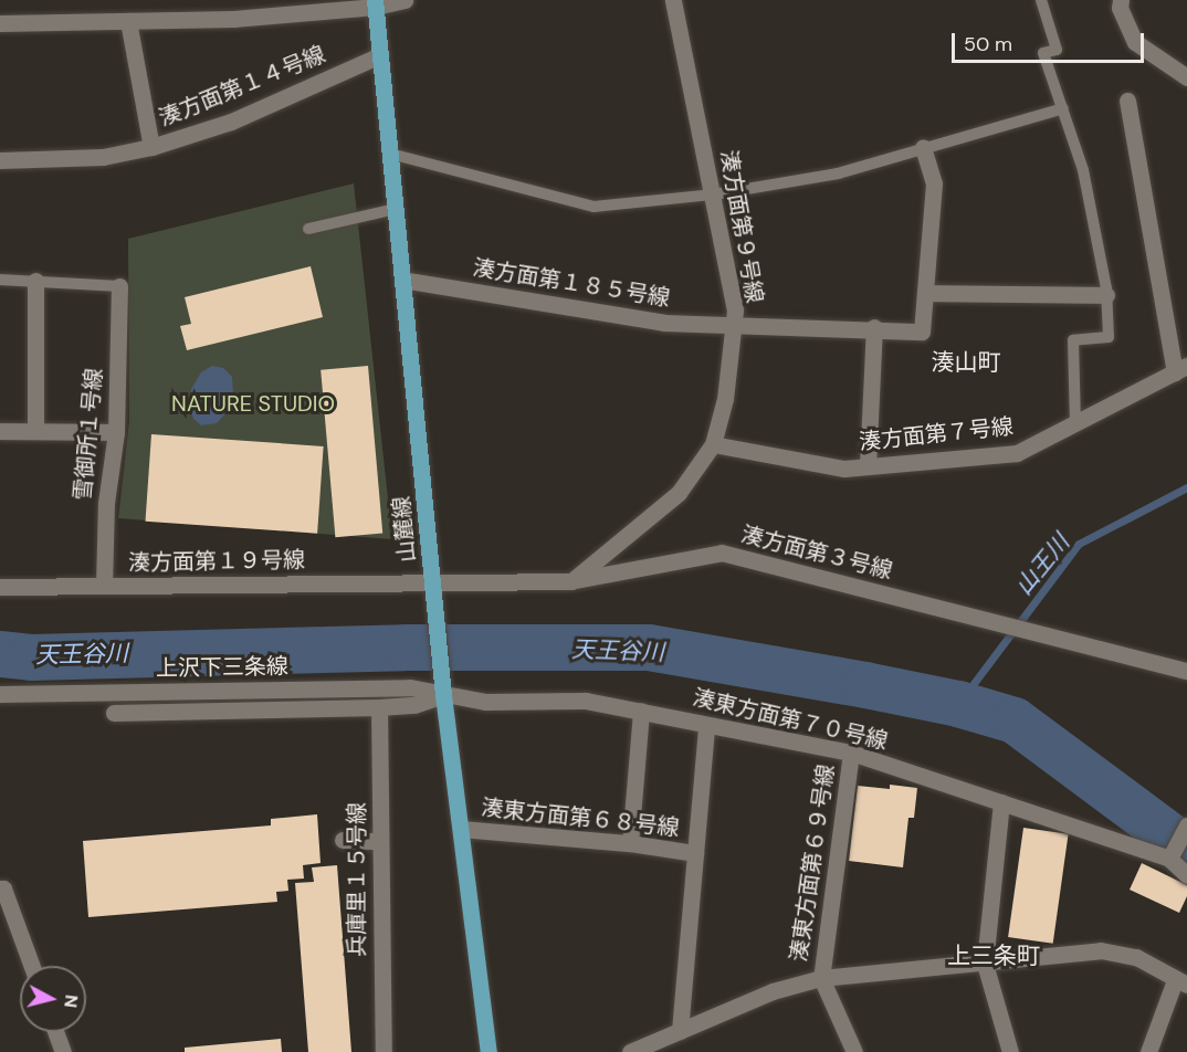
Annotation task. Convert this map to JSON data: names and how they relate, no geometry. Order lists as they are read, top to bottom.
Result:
{
  "streets": {
    "main road": ["山麓線"],
    "street": [
      "湊方面第１４号線",
      "湊方面第９号線",
      "湊方面第１８５号線",
      "雪御所１号線",
      "湊方面第７号線",
      "湊方面第３号線",
      "湊方面第１９号線",
      "上沢下三条線",
      "湊東方面第７０号線",
      "湊東方面第６８号線",
      "湊東方面第６９号線",
      "兵庫里１５号線"
    ]
  },
  "crossings": [
    ["湊方面第１４号線", "山麓線"],
    ["湊方面第９号線", "湊方面第１８５号線"],
    ["湊方面第９号線", "湊方面第７号線"],
    ["湊方面第９号線", "湊方面第３号線"],
    ["湊方面第１８５号線", "山麓線"],
    ["雪御所１号線", "湊方面第１９号線"],
    ["山麓線", "湊方面第１９号線"],
    ["山麓線", "上沢下三条線"],
    ["山麓線", "湊東方面第７０号線"],
    ["山麓線", "湊東方面第６８号線"],
    ["上沢下三条線", "湊東方面第７０号線"],
    ["湊東方面第７０号線", "湊東方面第６９号線"]
  ],
  "districts": ["湊山町", "上三条町"],
  "water": ["山王川", "天王谷川"],
  "parks": ["NATURE STUDIO"],
  "scale_bar": "50 m",
  "north": "right"
}
